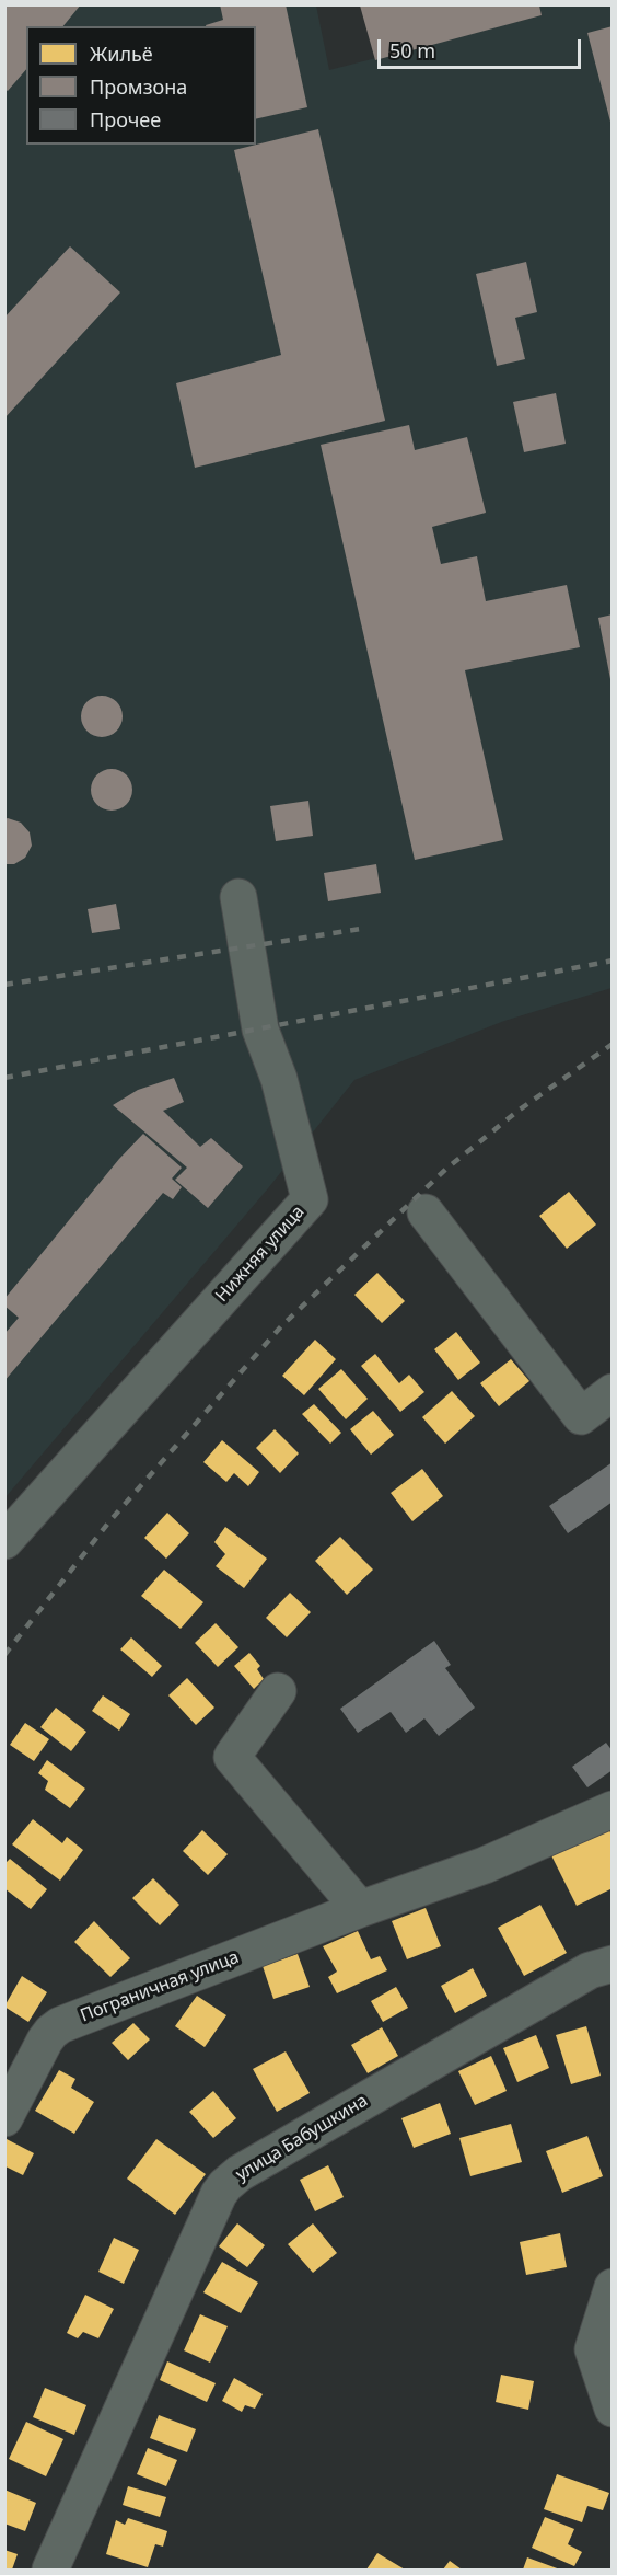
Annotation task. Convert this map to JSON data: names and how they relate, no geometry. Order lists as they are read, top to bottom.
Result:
{
  "streets": {
    "street": ["Нижняя улица", "Пограничная улица", "улица Бабушкина"]
  },
  "legend": ["Жильё", "Промзона", "Прочее"],
  "scale_bar": "50 m"
}
